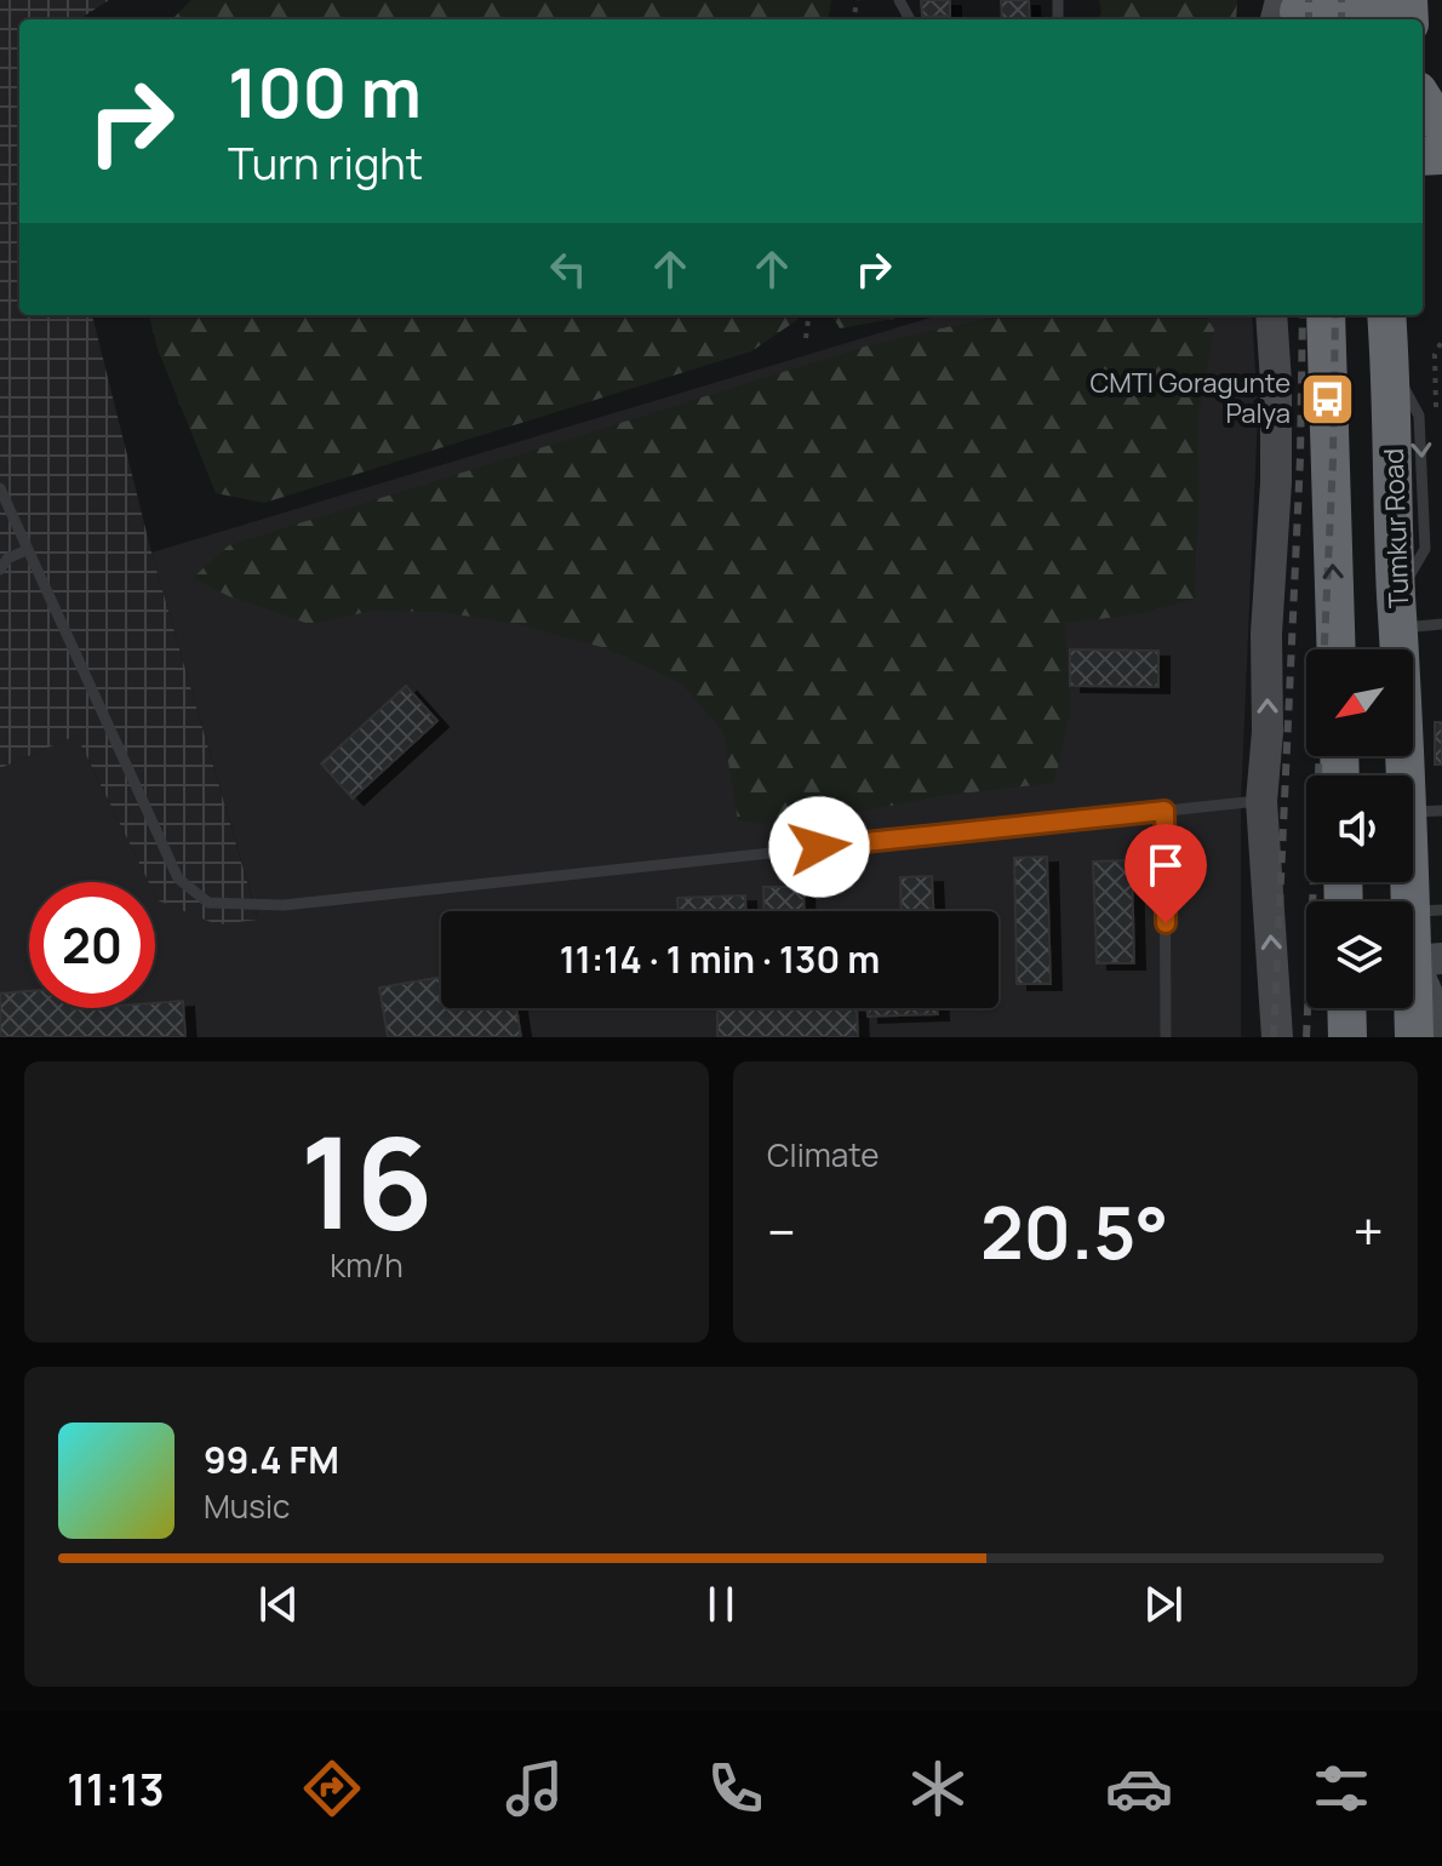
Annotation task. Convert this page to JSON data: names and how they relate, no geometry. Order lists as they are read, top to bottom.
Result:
{
  "streets": {
    "highway": ["Tumkur Road"]
  },
  "places": {
    "bus stop": ["CMTI Goragunte Palya"]
  },
  "north": "bottom left",
  "page": {
    "turn": ["100 m", "Turn right"],
    "limit": "20",
    "trip": "11:14 · 1 min · 130 m",
    "tile": [
      ["16", "km/h"],
      "Climate"
    ],
    "heat": ["−", "20.5°", "+"],
    "song": ["99.4 FM", "Music"],
    "tabs": "11:13"
  }
}
